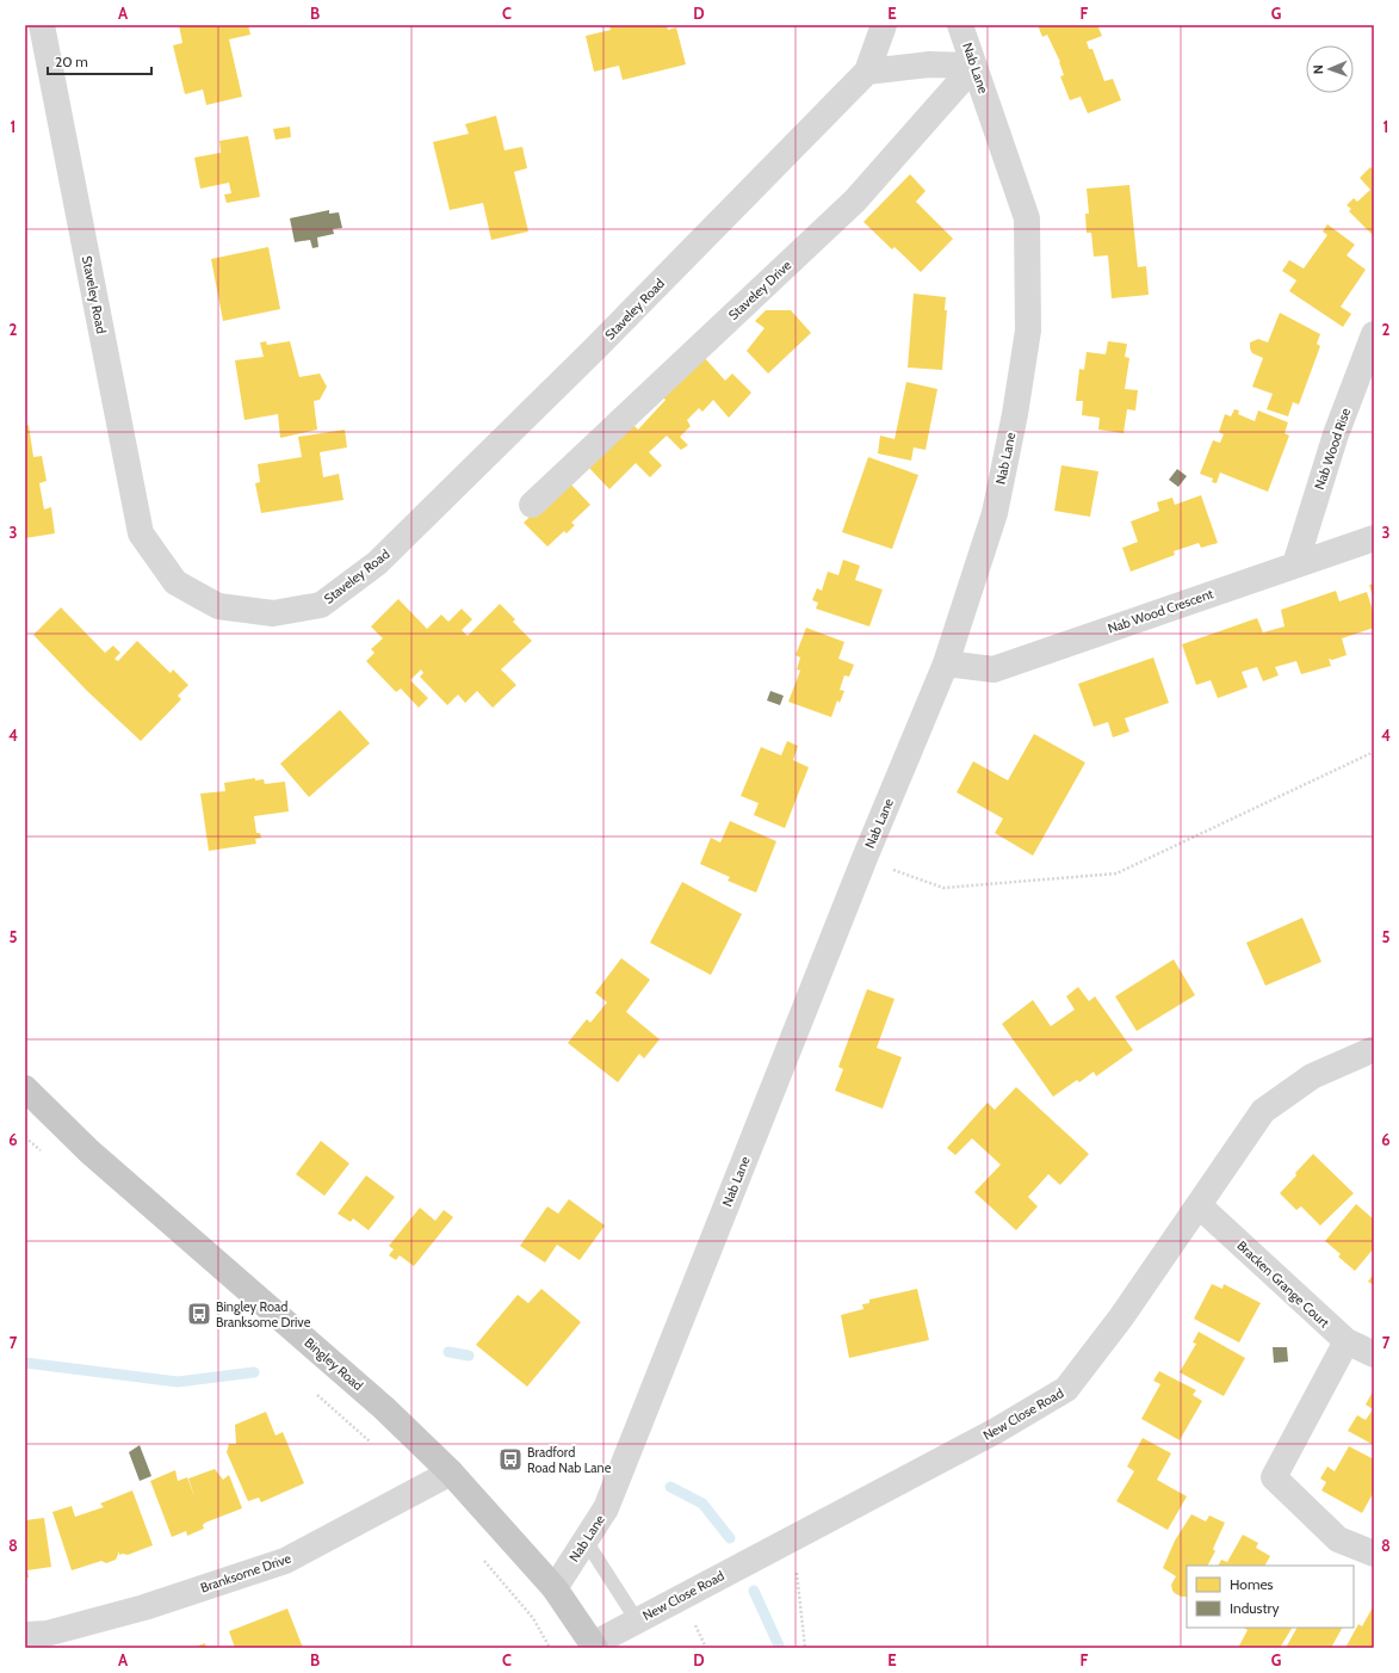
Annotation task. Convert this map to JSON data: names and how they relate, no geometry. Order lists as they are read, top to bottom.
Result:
{
  "streets": {
    "highway": ["Bingley Road"],
    "street": [
      "Nab Lane",
      "Staveley Drive",
      "Staveley Road",
      "Nab Wood Rise",
      "Nab Wood Crescent",
      "Bracken Grange Court",
      "New Close Road",
      "Branksome Drive"
    ]
  },
  "crossings": [
    ["Nab Lane", "Staveley Drive"],
    ["Nab Lane", "Nab Wood Crescent"],
    ["Nab Lane", "Bingley Road"],
    ["Nab Wood Rise", "Nab Wood Crescent"],
    ["Bracken Grange Court", "New Close Road"],
    ["Bingley Road", "New Close Road"],
    ["Bingley Road", "Branksome Drive"]
  ],
  "places": {
    "bus stop": ["Bingley Road Branksome Drive", "Bradford Road Nab Lane"]
  },
  "legend": ["Homes", "Industry"],
  "scale_bar": "20 m",
  "north": "left",
  "grid": {
    "columns": [
      "A",
      "B",
      "C",
      "D",
      "E",
      "F",
      "G"
    ],
    "rows": [
      "1",
      "2",
      "3",
      "4",
      "5",
      "6",
      "7",
      "8"
    ]
  }
}
